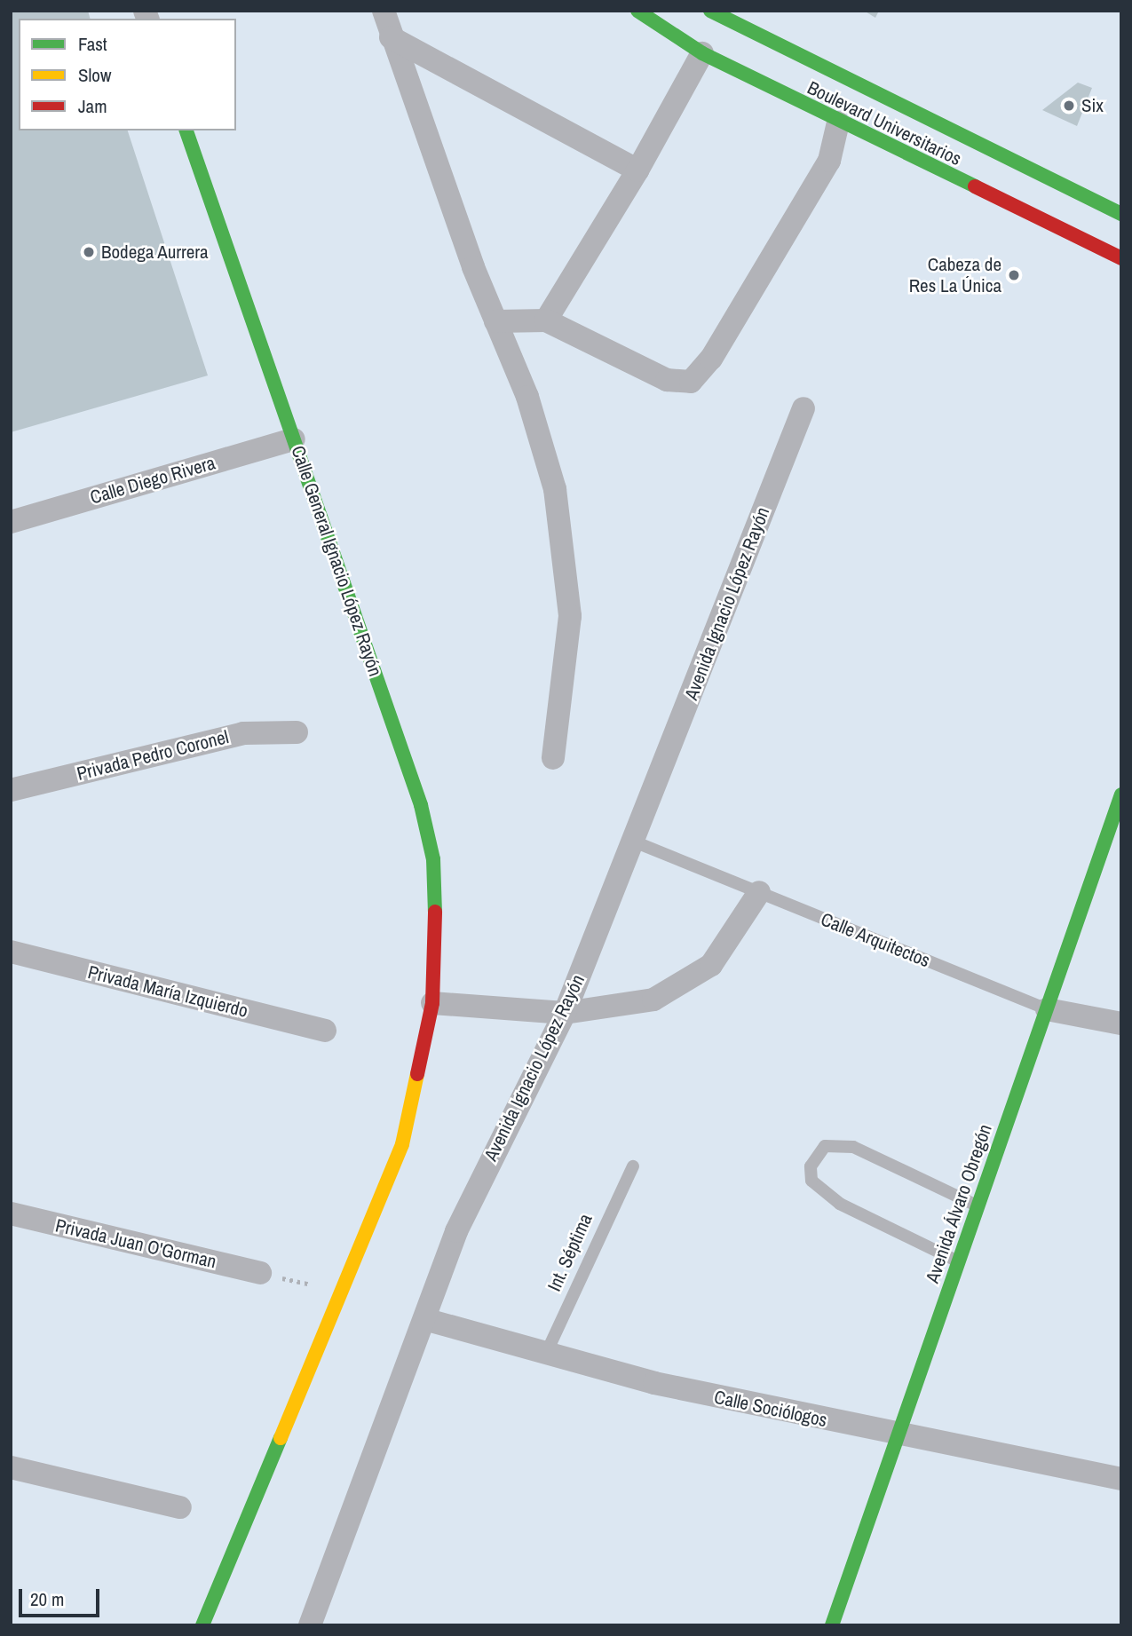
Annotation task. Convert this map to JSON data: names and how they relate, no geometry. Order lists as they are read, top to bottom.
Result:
{
  "streets": {
    "main road": ["Boulevard Universitarios", "Calle General Ignacio López Rayón", "Avenida Álvaro Obregón"],
    "street": [
      "Calle Diego Rivera",
      "Avenida Ignacio López Rayón",
      "Privada Pedro Coronel",
      "Calle Arquitectos",
      "Privada María Izquierdo",
      "Privada Juan O'Gorman",
      "Calle Sociólogos"
    ],
    "lane": ["Int. Séptima"]
  },
  "crossings": [
    ["Calle Diego Rivera", "Calle General Ignacio López Rayón"],
    ["Avenida Ignacio López Rayón", "Calle Arquitectos"],
    ["Avenida Ignacio López Rayón", "Calle Sociólogos"],
    ["Calle Arquitectos", "Avenida Álvaro Obregón"],
    ["Avenida Álvaro Obregón", "Calle Sociólogos"],
    ["Int. Séptima", "Calle Sociólogos"]
  ],
  "places": ["Six", "Bodega Aurrera", "Cabeza de Res La Única"],
  "legend": ["Fast", "Slow", "Jam"],
  "scale_bar": "20 m"
}
